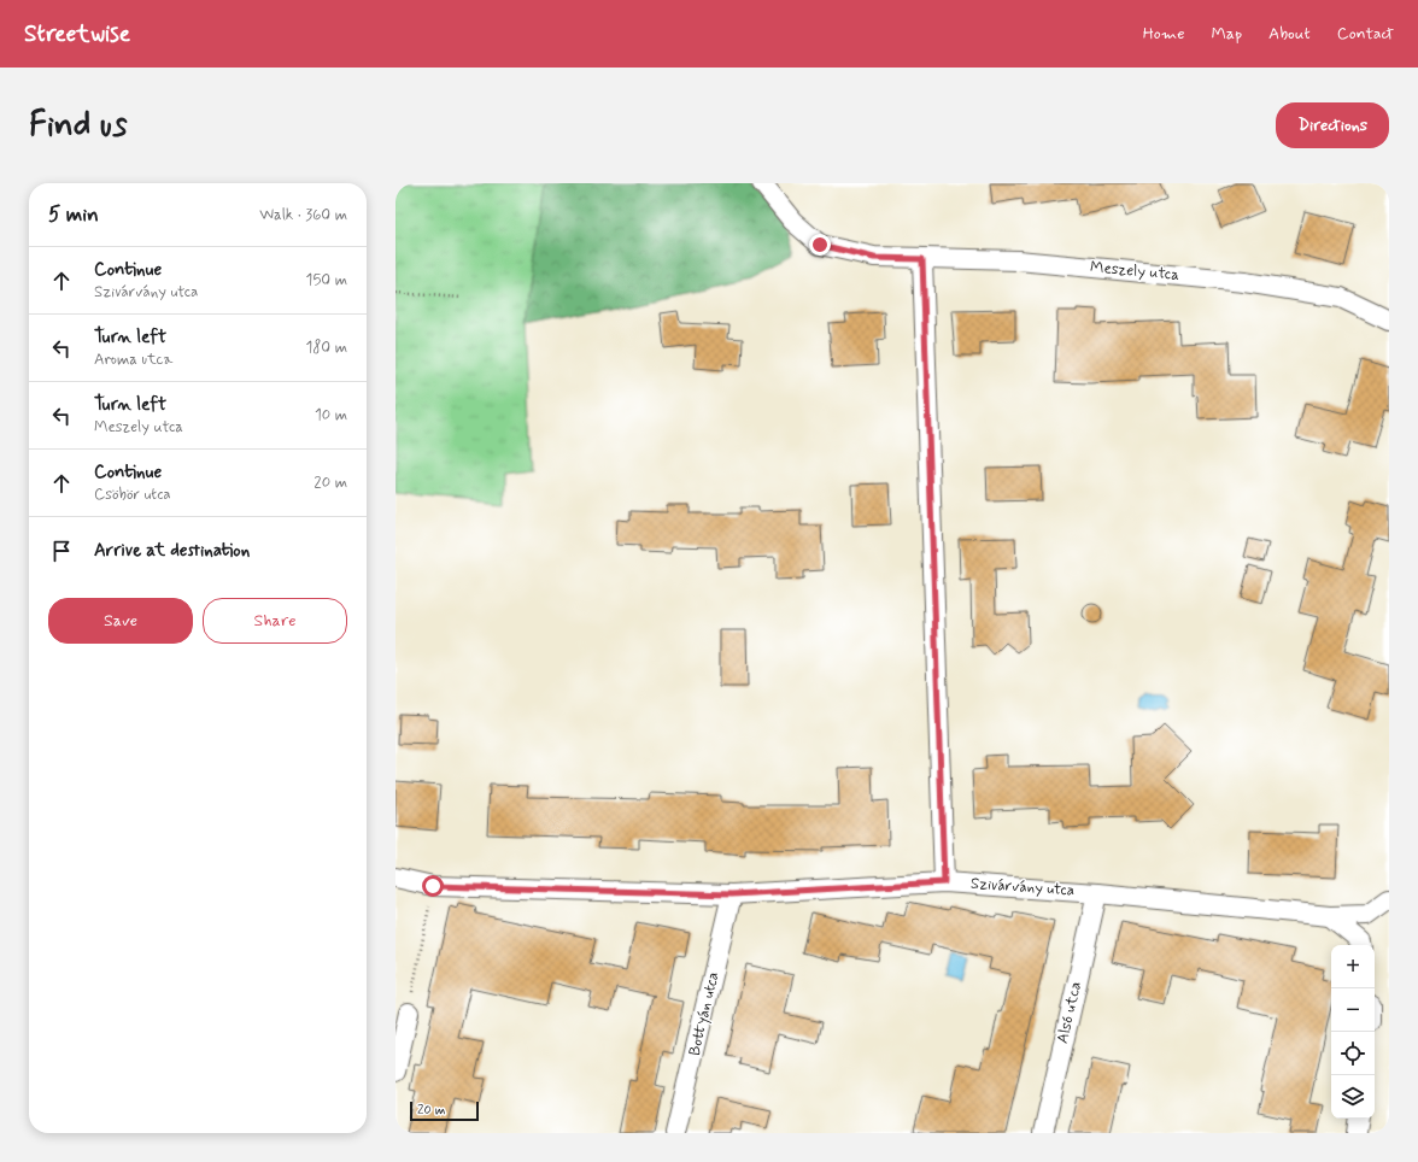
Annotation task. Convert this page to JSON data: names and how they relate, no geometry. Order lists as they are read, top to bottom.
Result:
{
  "streets": {
    "street": [
      "Meszely utca",
      "Szivárvány utca",
      "Alsó utca",
      "Bottyán utca"
    ]
  },
  "crossings": [
    ["Szivárvány utca", "Alsó utca"],
    ["Szivárvány utca", "Bottyán utca"]
  ],
  "scale_bar": "20 m",
  "page": {
    "header": "Streetwise",
    "nav": [
      "Home",
      "Map",
      "About",
      "Contact"
    ],
    "buttons": [
      "Directions",
      ["Save", "Share"]
    ],
    "title": "Find us",
    "heading": ["5 min", "Walk · 360 m"],
    "list": [
      ["Continue", "Szivárvány utca", "150 m"],
      ["Turn left", "Aroma utca", "180 m"],
      ["Turn left", "Meszely utca", "10 m"],
      ["Continue", "Csöbör utca", "20 m"],
      "Arrive at destination"
    ],
    "map_buttons": ["+", "−"],
    "scale": "20 m"
  }
}
